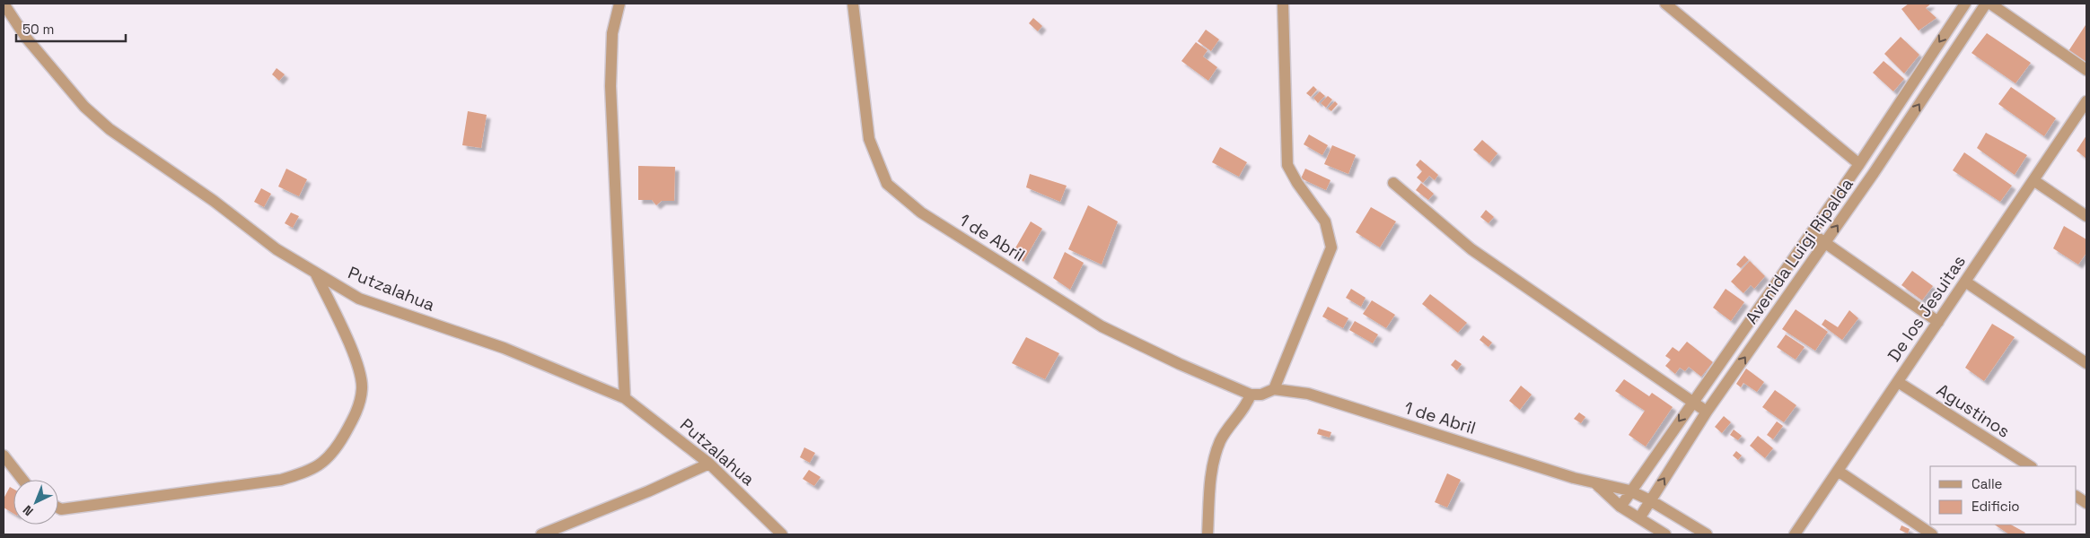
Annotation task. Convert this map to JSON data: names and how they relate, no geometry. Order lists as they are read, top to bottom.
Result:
{
  "streets": {
    "street": [
      "1 de Abril",
      "Avenida Luigi Ripalda",
      "Putzalahua",
      "De los Jesuitas",
      "Agustinos"
    ]
  },
  "crossings": [
    ["1 de Abril", "Avenida Luigi Ripalda"],
    ["De los Jesuitas", "Agustinos"]
  ],
  "legend": ["Calle", "Edificio"],
  "scale_bar": "50 m",
  "north": "bottom left"
}
